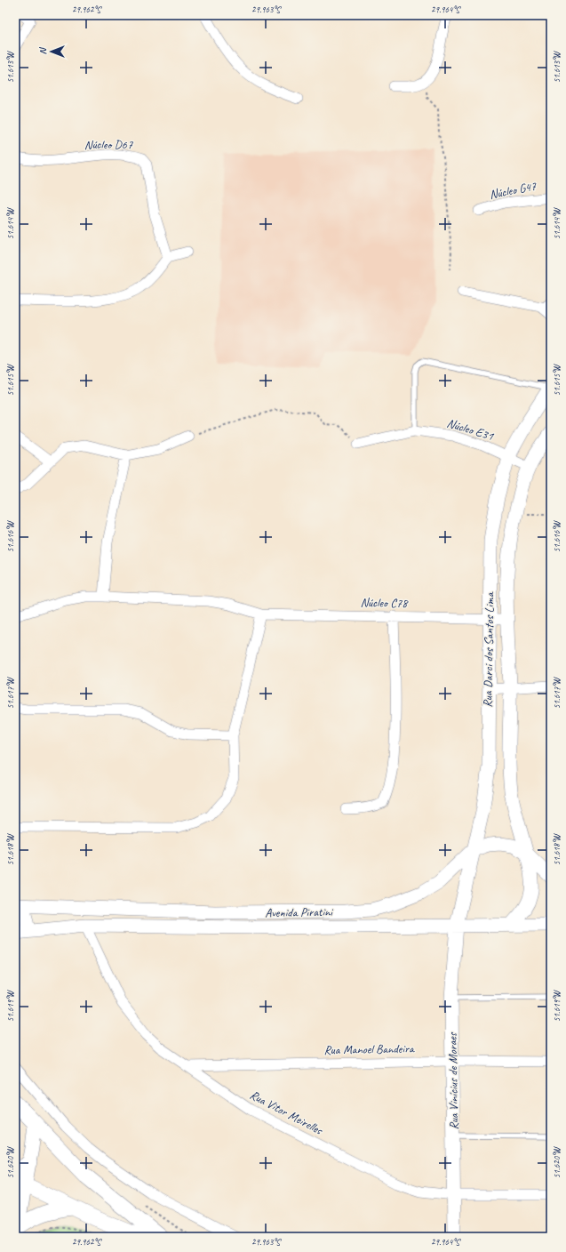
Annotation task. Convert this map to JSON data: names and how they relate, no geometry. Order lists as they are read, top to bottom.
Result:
{
  "streets": {
    "street": [
      "Núcleo D67",
      "Núcleo G47",
      "Núcleo E31",
      "Núcleo C78",
      "Rua Darci dos Santos Lima",
      "Avenida Piratini",
      "Rua Manoel Bandeira",
      "Rua Vinícius de Moraes",
      "Rua Vitor Meirelles"
    ]
  },
  "crossings": [
    ["Núcleo E31", "Rua Darci dos Santos Lima"],
    ["Núcleo C78", "Rua Darci dos Santos Lima"],
    ["Rua Darci dos Santos Lima", "Avenida Piratini"],
    ["Rua Darci dos Santos Lima", "Rua Vinícius de Moraes"],
    ["Avenida Piratini", "Rua Vinícius de Moraes"],
    ["Avenida Piratini", "Rua Vitor Meirelles"],
    ["Rua Manoel Bandeira", "Rua Vinícius de Moraes"],
    ["Rua Manoel Bandeira", "Rua Vitor Meirelles"],
    ["Rua Vinícius de Moraes", "Rua Vitor Meirelles"]
  ],
  "north": "left",
  "coordinates": [
    "29.962°S",
    "29.963°S",
    "29.964°S",
    "51.613°W",
    "51.614°W",
    "51.615°W",
    "51.616°W",
    "51.617°W",
    "51.618°W",
    "51.619°W",
    "51.620°W"
  ]
}
